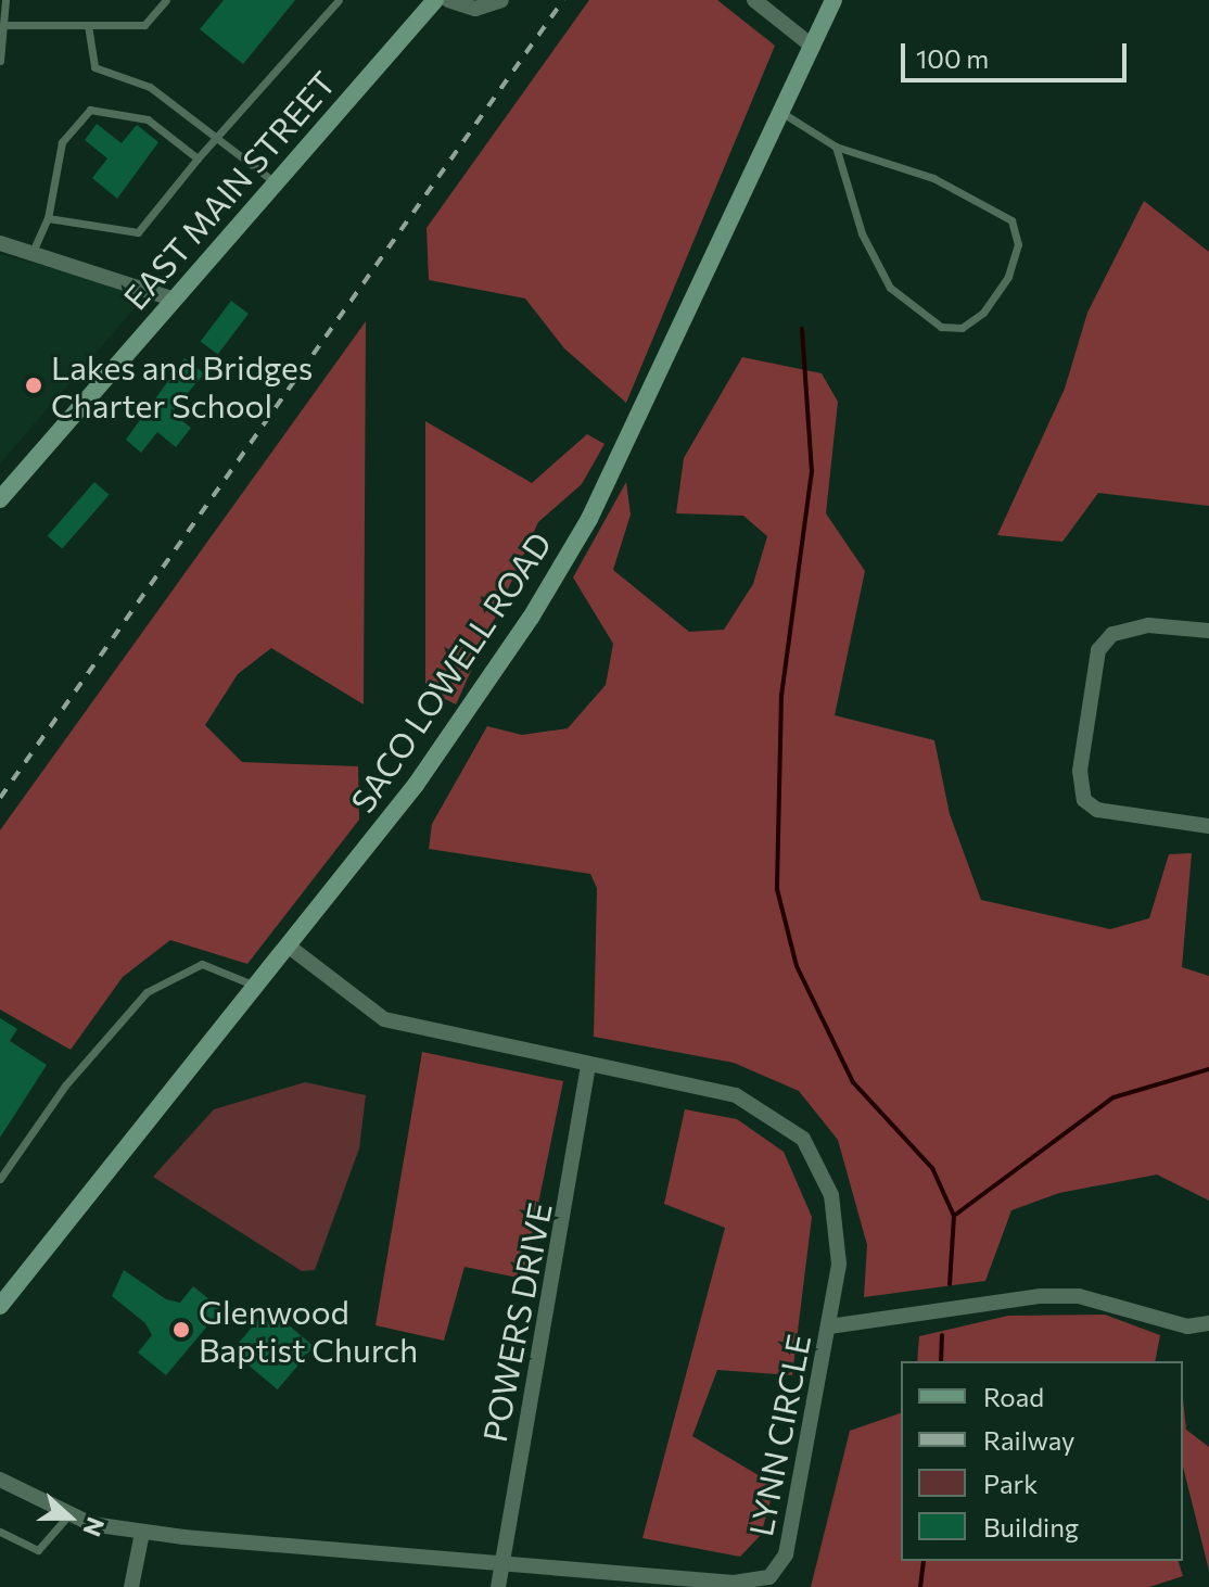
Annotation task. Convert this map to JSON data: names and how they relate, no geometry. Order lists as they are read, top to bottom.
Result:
{
  "streets": {
    "street": [
      "EAST MAIN STREET",
      "SACO LOWELL ROAD",
      "POWERS DRIVE",
      "LYNN CIRCLE"
    ]
  },
  "crossings": [
    ["SACO LOWELL ROAD", "LYNN CIRCLE"],
    ["POWERS DRIVE", "LYNN CIRCLE"]
  ],
  "places": ["Lakes and Bridges Charter School", "Glenwood Baptist Church"],
  "legend": [
    "Road",
    "Railway",
    "Park",
    "Building"
  ],
  "scale_bar": "100 m",
  "north": "right"
}
